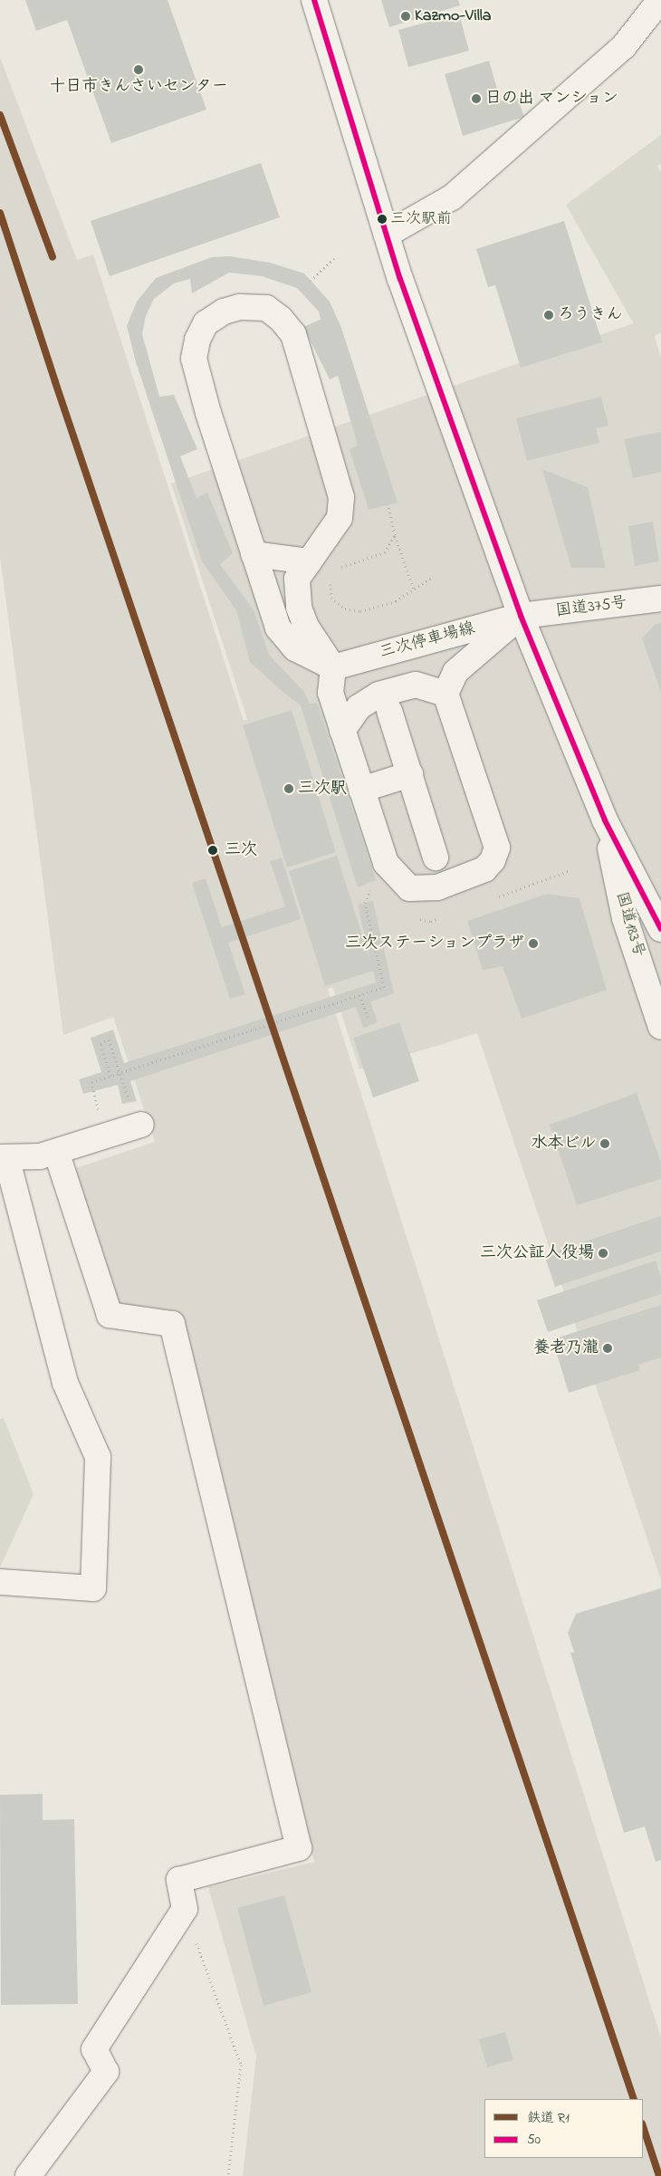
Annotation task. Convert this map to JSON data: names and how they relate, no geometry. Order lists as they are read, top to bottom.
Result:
{
  "streets": {
    "main road": ["国道375号", "三次停車場線", "国道183号"]
  },
  "crossings": [
    ["国道375号", "三次停車場線"],
    ["国道375号", "国道183号"],
    ["三次停車場線", "国道183号"]
  ],
  "places": [
    "Kazmo-Villa",
    "十日市きんさいセンター",
    "日の出 マンション",
    "三次駅前",
    "ろうきん",
    "三次駅",
    "三次",
    "三次ステーションプラザ",
    "水本ビル",
    "三次公証人役場",
    "養老乃瀧"
  ],
  "lines": ["transit line 50", "rail line R1"],
  "legend": ["鉄道 R1", "50"]
}
